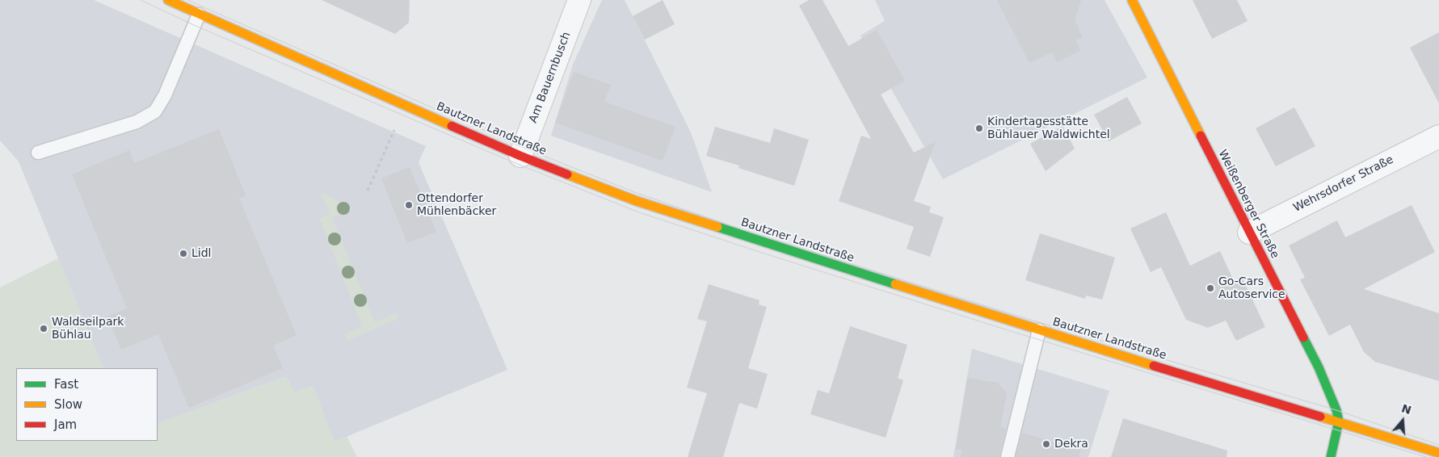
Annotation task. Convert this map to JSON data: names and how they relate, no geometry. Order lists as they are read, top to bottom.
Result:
{
  "streets": {
    "main road": ["Bautzner Landstraße", "Weißenberger Straße"],
    "street": ["Am Bauernbusch", "Wehrsdorfer Straße"]
  },
  "crossings": [
    ["Am Bauernbusch", "Bautzner Landstraße"],
    ["Bautzner Landstraße", "Weißenberger Straße"],
    ["Wehrsdorfer Straße", "Weißenberger Straße"]
  ],
  "places": [
    "Kindertagesstätte Bühlauer Waldwichtel",
    "Ottendorfer Mühlenbäcker",
    "Lidl",
    "Go-Cars Autoservice",
    "Waldseilpark Bühlau",
    "Dekra"
  ],
  "legend": ["Fast", "Slow", "Jam"],
  "north": "top"
}
